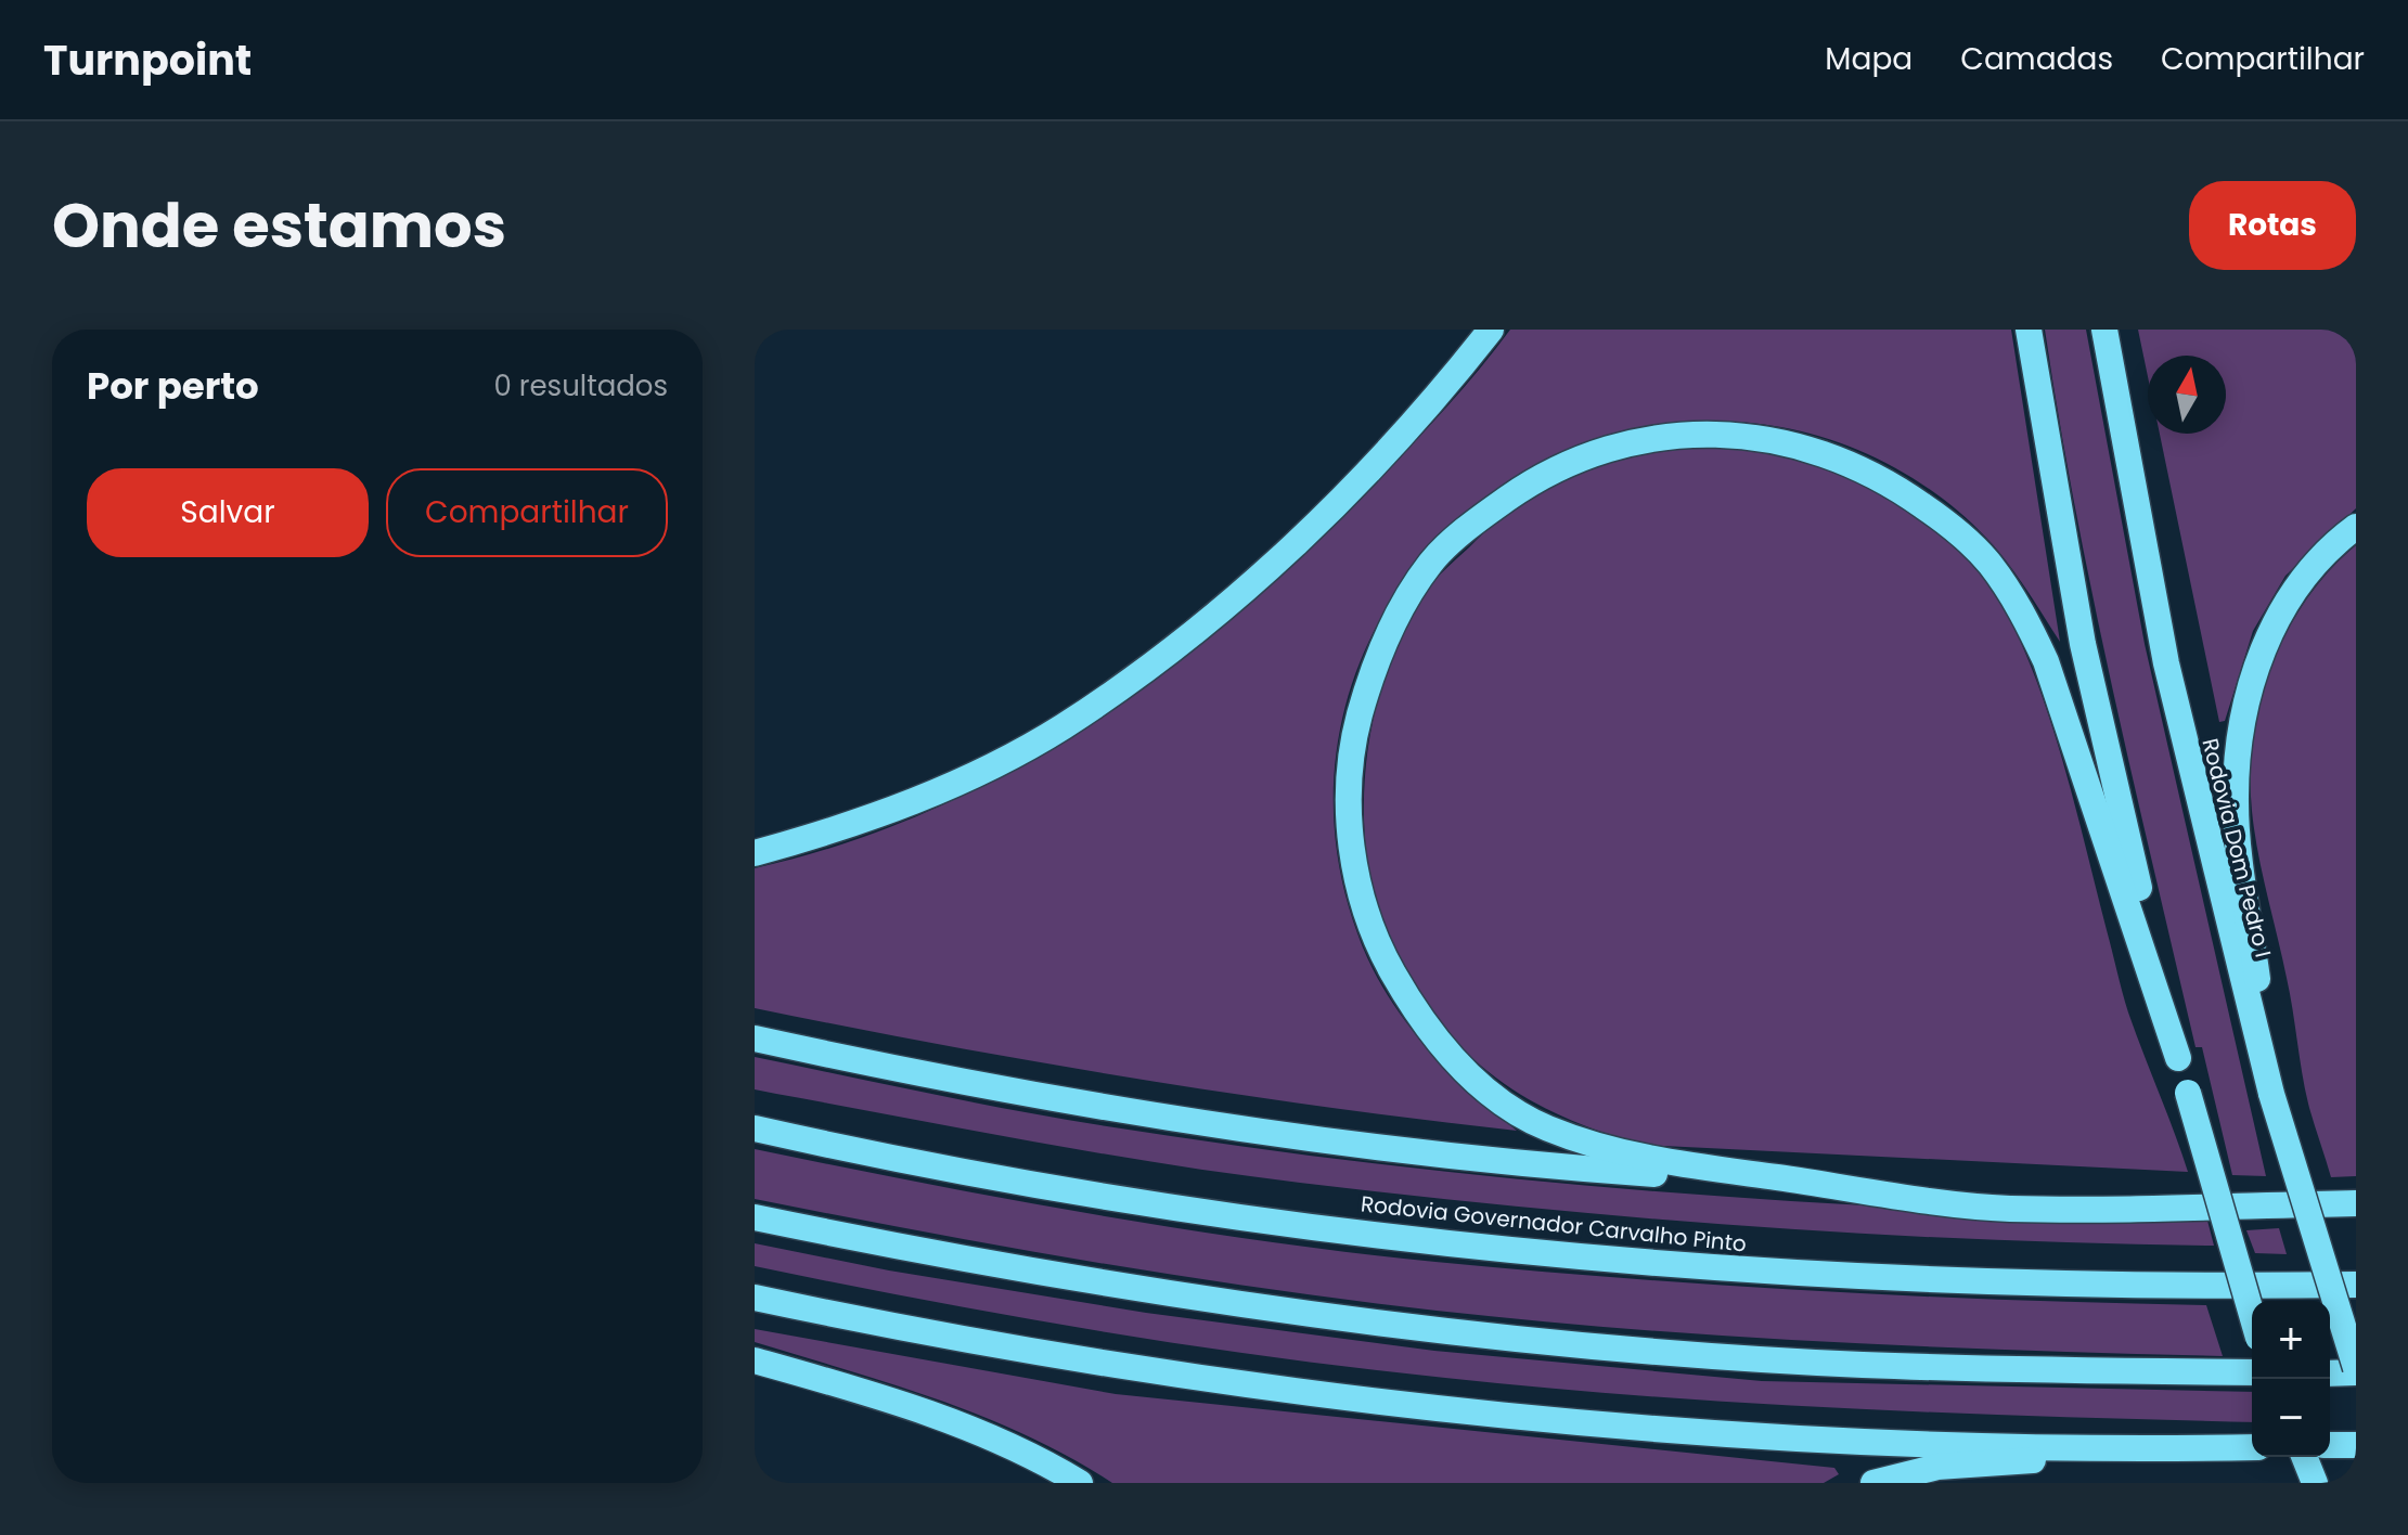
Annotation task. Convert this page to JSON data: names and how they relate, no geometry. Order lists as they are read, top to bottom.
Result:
{
  "streets": {
    "highway": ["Rodovia Dom Pedro I", "Rodovia Governador Carvalho Pinto"]
  },
  "north": "top",
  "page": {
    "header": "Turnpoint",
    "nav": ["Mapa", "Camadas", "Compartilhar"],
    "title": "Onde estamos",
    "buttons": [
      "Rotas",
      ["Salvar", "Compartilhar"]
    ],
    "heading": ["Por perto", "0 resultados"],
    "map_buttons": ["+", "−"]
  }
}
